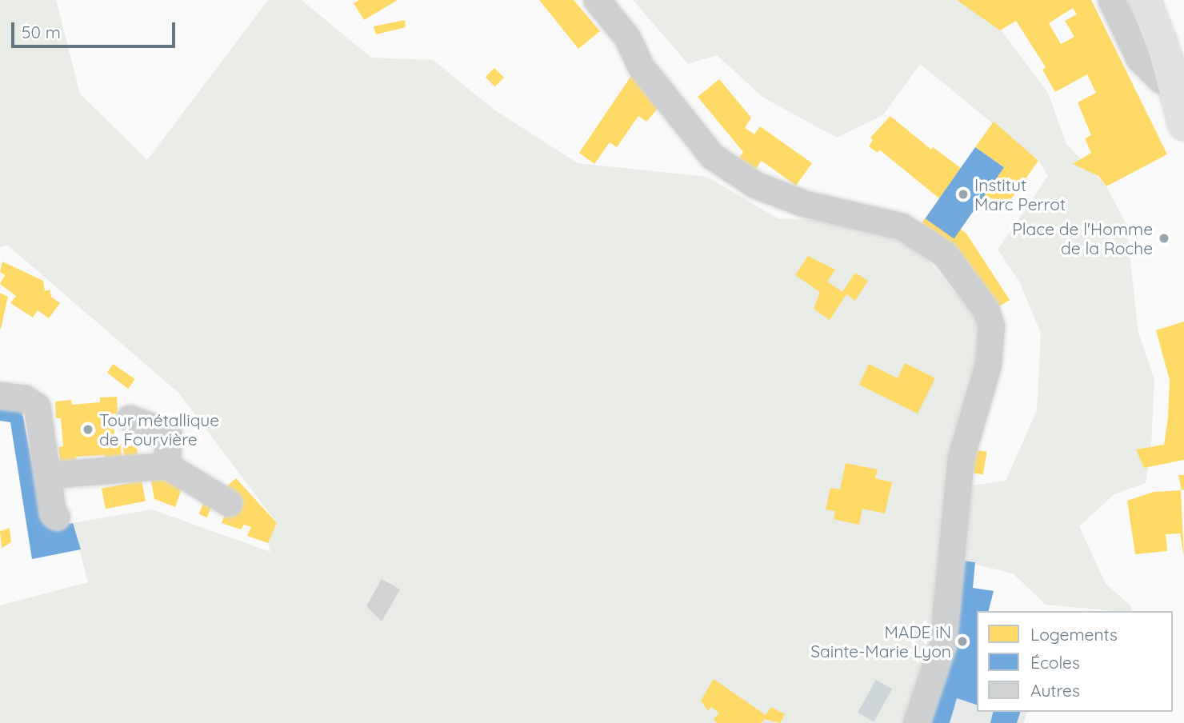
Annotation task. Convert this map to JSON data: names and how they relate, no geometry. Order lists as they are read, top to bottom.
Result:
{
  "places": [
    "Institut Marc Perrot",
    "Place de l'Homme de la Roche",
    "Tour métallique de Fourvière",
    "MADE iN Sainte-Marie Lyon"
  ],
  "legend": ["Logements", "Écoles", "Autres"],
  "scale_bar": "50 m"
}
